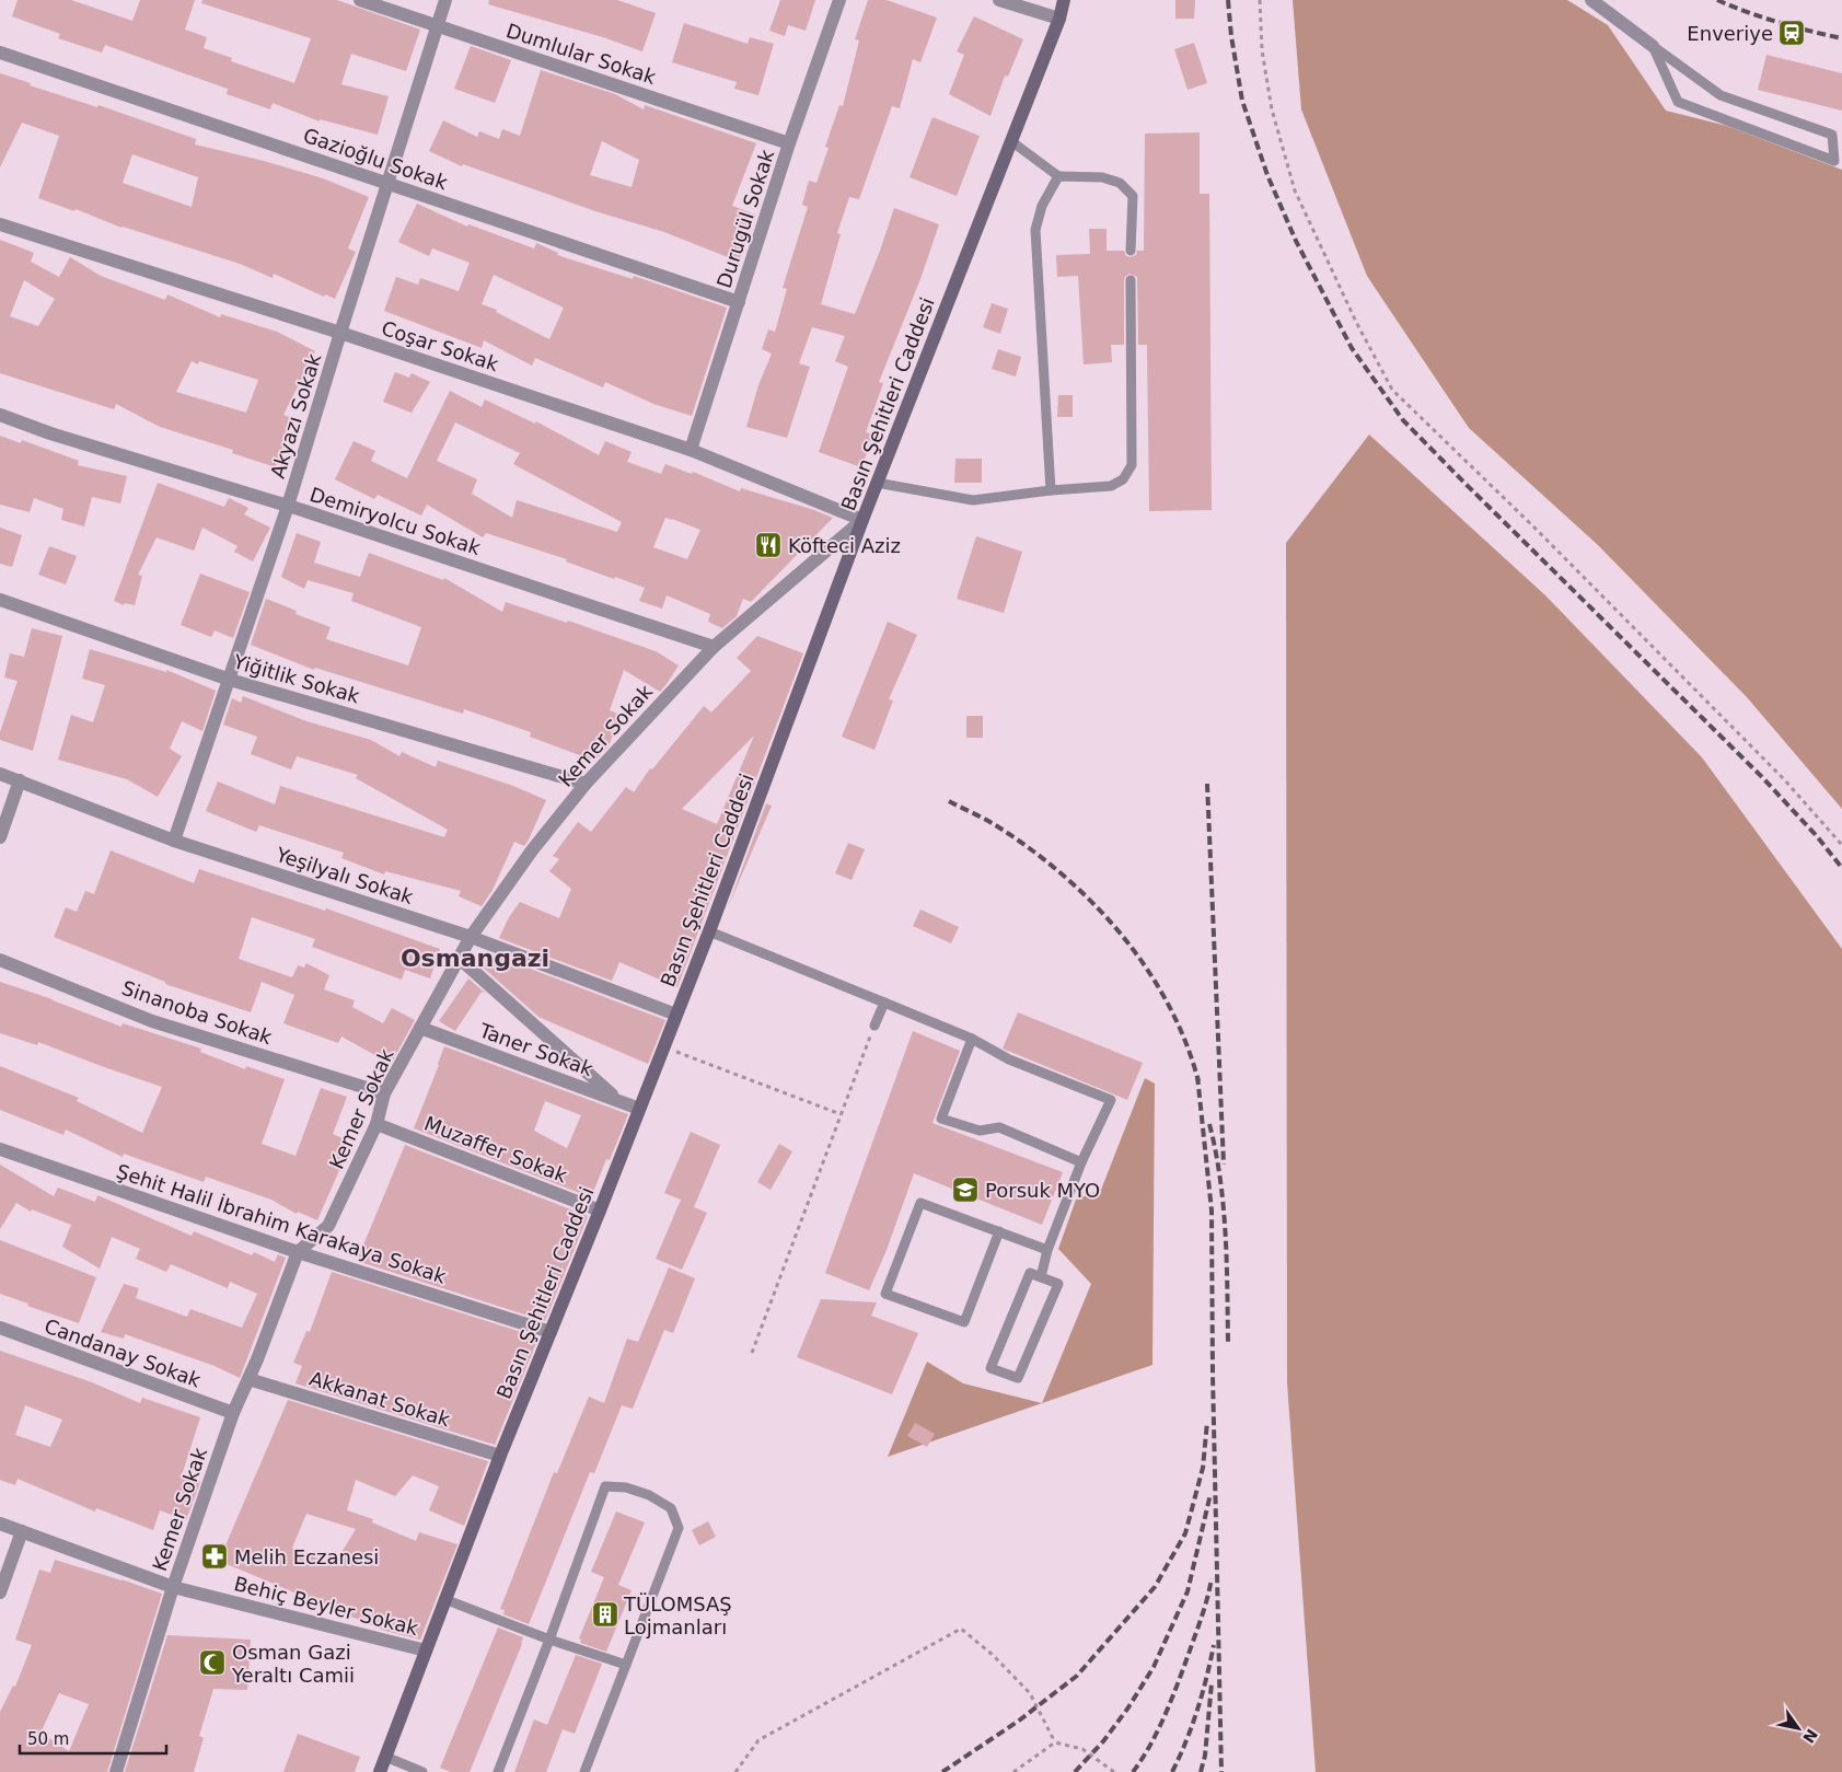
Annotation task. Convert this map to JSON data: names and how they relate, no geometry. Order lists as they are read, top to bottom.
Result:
{
  "streets": {
    "main road": ["Basın Şehitleri Caddesi"],
    "street": [
      "Dumlular Sokak",
      "Gazioğlu Sokak",
      "Durugül Sokak",
      "Coşar Sokak",
      "Akyazı Sokak",
      "Demiryolcu Sokak",
      "Yiğitlik Sokak",
      "Kemer Sokak",
      "Yeşilyalı Sokak",
      "Sinanoba Sokak",
      "Taner Sokak",
      "Muzaffer Sokak",
      "Şehit Halil İbrahim Karakaya Sokak",
      "Candanay Sokak",
      "Akkanat Sokak",
      "Behiç Beyler Sokak"
    ]
  },
  "crossings": [
    ["Dumlular Sokak", "Durugül Sokak"],
    ["Dumlular Sokak", "Akyazı Sokak"],
    ["Gazioğlu Sokak", "Durugül Sokak"],
    ["Gazioğlu Sokak", "Akyazı Sokak"],
    ["Durugül Sokak", "Coşar Sokak"],
    ["Coşar Sokak", "Basın Şehitleri Caddesi"],
    ["Coşar Sokak", "Akyazı Sokak"],
    ["Coşar Sokak", "Kemer Sokak"],
    ["Basın Şehitleri Caddesi", "Kemer Sokak"],
    ["Basın Şehitleri Caddesi", "Yeşilyalı Sokak"],
    ["Basın Şehitleri Caddesi", "Taner Sokak"],
    ["Basın Şehitleri Caddesi", "Muzaffer Sokak"],
    ["Basın Şehitleri Caddesi", "Şehit Halil İbrahim Karakaya Sokak"],
    ["Basın Şehitleri Caddesi", "Akkanat Sokak"],
    ["Basın Şehitleri Caddesi", "Behiç Beyler Sokak"],
    ["Akyazı Sokak", "Demiryolcu Sokak"],
    ["Akyazı Sokak", "Yiğitlik Sokak"],
    ["Akyazı Sokak", "Yeşilyalı Sokak"],
    ["Demiryolcu Sokak", "Kemer Sokak"],
    ["Yiğitlik Sokak", "Kemer Sokak"],
    ["Kemer Sokak", "Yeşilyalı Sokak"],
    ["Kemer Sokak", "Sinanoba Sokak"],
    ["Kemer Sokak", "Taner Sokak"],
    ["Kemer Sokak", "Muzaffer Sokak"],
    ["Kemer Sokak", "Şehit Halil İbrahim Karakaya Sokak"],
    ["Kemer Sokak", "Candanay Sokak"],
    ["Kemer Sokak", "Akkanat Sokak"],
    ["Kemer Sokak", "Behiç Beyler Sokak"]
  ],
  "districts": ["Osmangazi"],
  "places": {
    "station": ["Enveriye"],
    "restaurant": ["Köfteci Aziz"],
    "school or university": ["Porsuk MYO"],
    "pharmacy": ["Melih Eczanesi"],
    "building": ["TÜLOMSAŞ Lojmanları"],
    "mosque": ["Osman Gazi Yeraltı Camii"]
  },
  "scale_bar": "50 m",
  "north": "bottom right"
}
